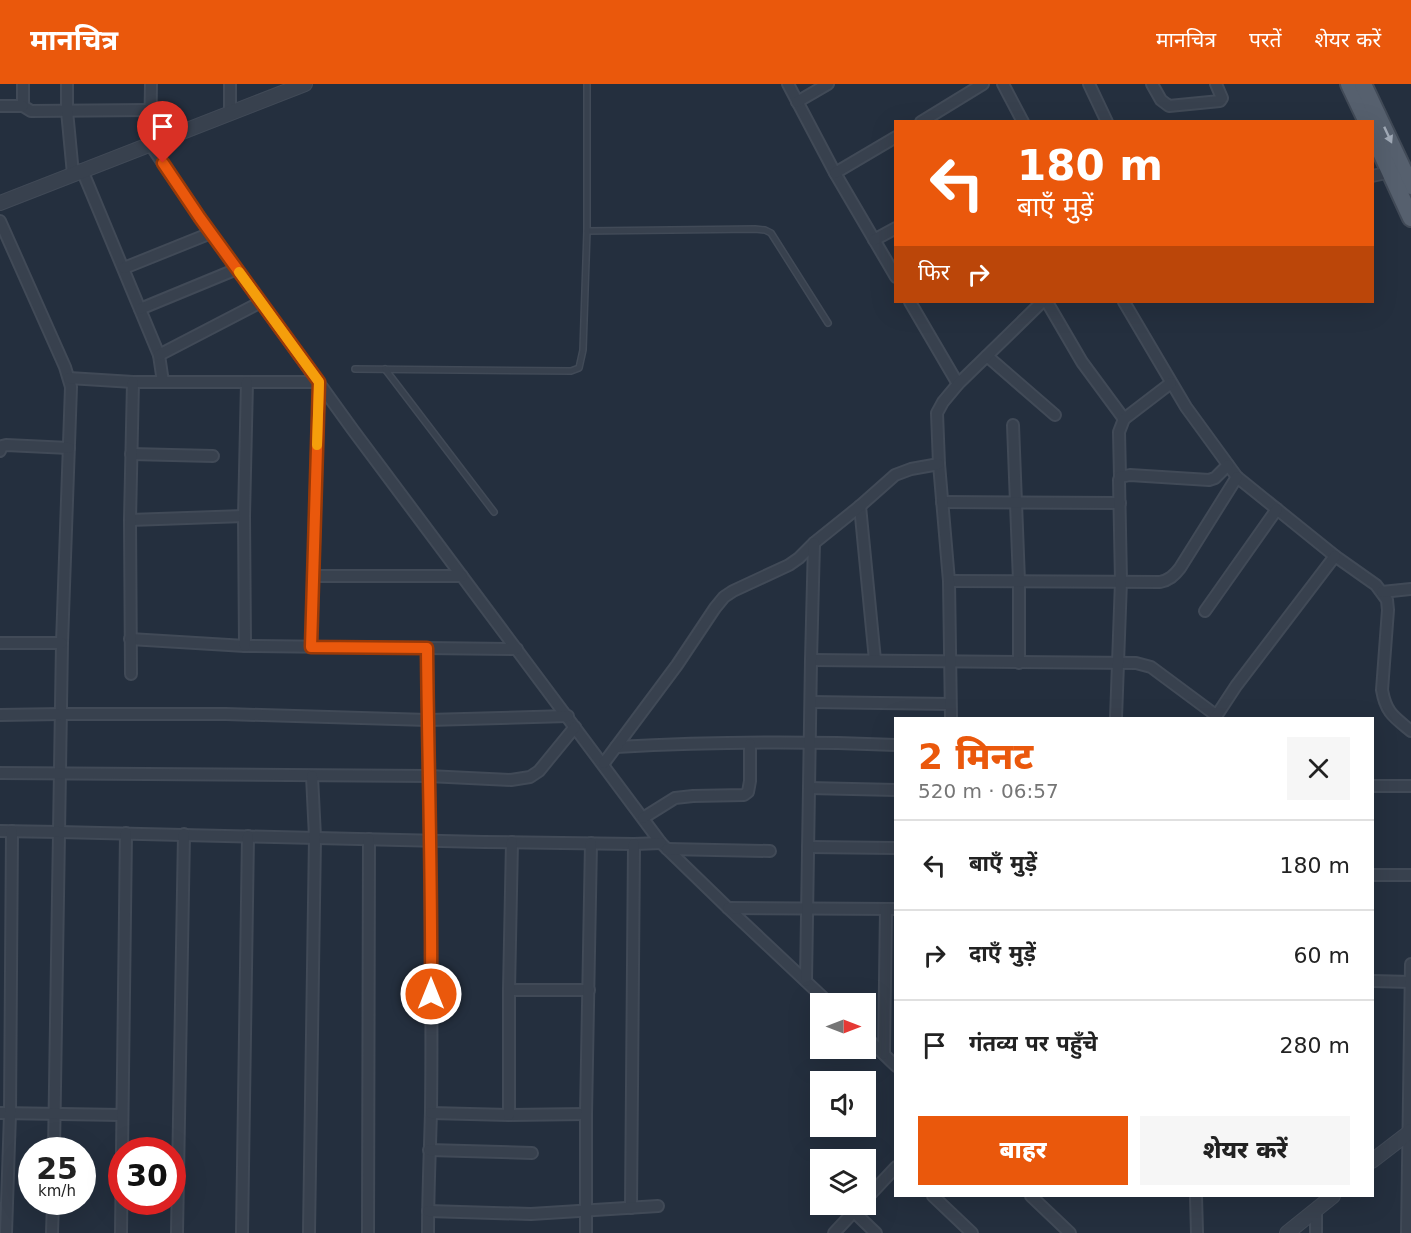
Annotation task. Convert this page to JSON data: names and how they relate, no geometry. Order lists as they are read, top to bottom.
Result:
{
  "north": "right",
  "page": {
    "header": "मानचित्र",
    "nav": ["मानचित्र", "परतें", "शेयर करें"],
    "turn": ["180 m", "बाएँ मुड़ें"],
    "then": "फिर",
    "heading": ["2 मिनट", "520 m · 06:57"],
    "list": [
      {
        "name": "बाएँ मुड़ें",
        "value": "180 m"
      },
      {
        "name": "दाएँ मुड़ें",
        "value": "60 m"
      },
      {
        "name": "गंतव्य पर पहुँचे",
        "value": "280 m"
      }
    ],
    "buttons": ["बाहर", "शेयर करें"],
    "speed": "25 km/h",
    "limit": "30"
  }
}
